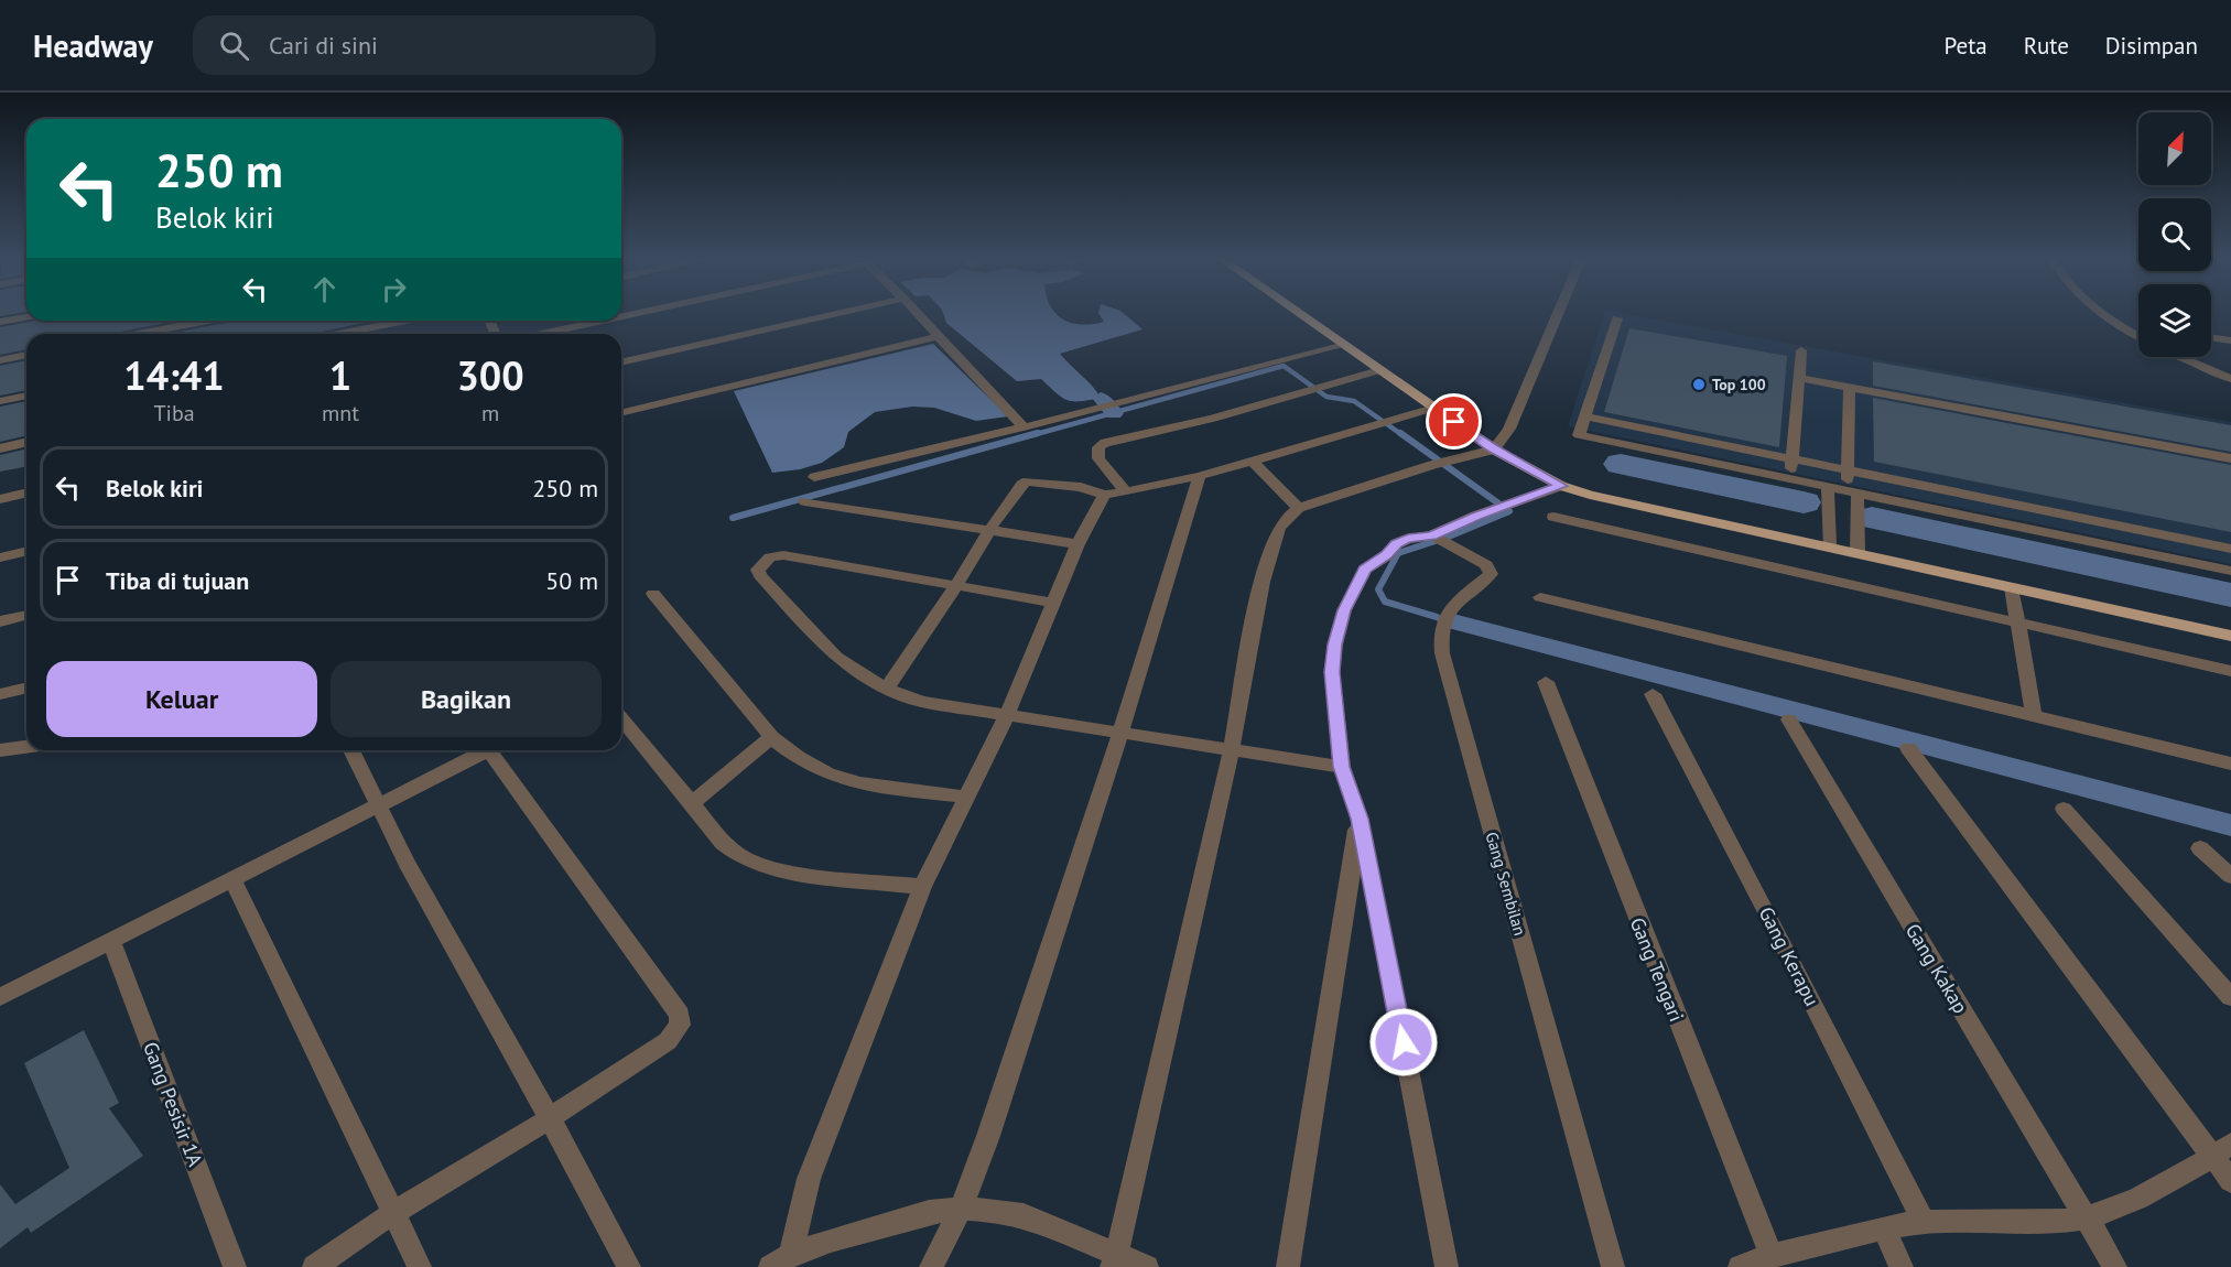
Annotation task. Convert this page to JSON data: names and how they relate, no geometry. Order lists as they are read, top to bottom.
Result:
{
  "streets": {
    "street": [
      "Gang Sembilan",
      "Gang Kerapu",
      "Gang Kakap",
      "Gang Tengari",
      "Gang Pesisir 1A"
    ]
  },
  "places": ["Top 100"],
  "north": "top right",
  "page": {
    "header": "Headway",
    "search": "Cari di sini",
    "nav": ["Peta", "Rute", "Disimpan"],
    "turn": ["250 m", "Belok kiri"],
    "eta": [
      "14:41",
      "Tiba",
      "1",
      "mnt",
      "300",
      "m"
    ],
    "list": [
      {
        "name": "Belok kiri",
        "value": "250 m"
      },
      {
        "name": "Tiba di tujuan",
        "value": "50 m"
      }
    ],
    "buttons": ["Keluar", "Bagikan"]
  }
}
